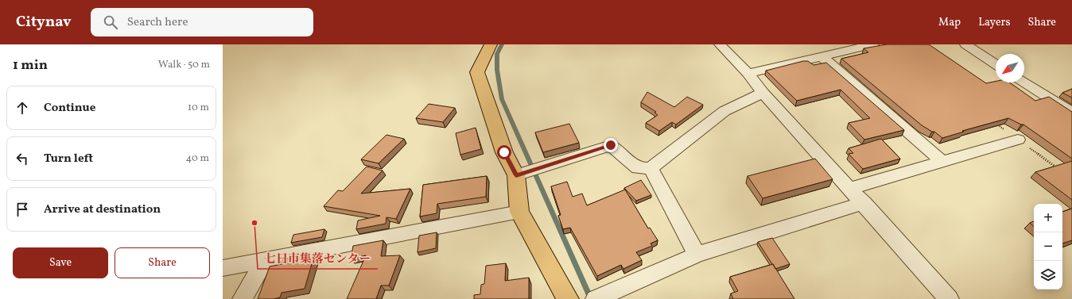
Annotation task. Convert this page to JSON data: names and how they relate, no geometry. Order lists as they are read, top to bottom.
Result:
{
  "places": ["七日市集落センター"],
  "north": "bottom left",
  "page": {
    "header": "Citynav",
    "search": "Search here",
    "nav": ["Map", "Layers", "Share"],
    "heading": ["1 min", "Walk · 50 m"],
    "list": [
      ["Continue", "10 m"],
      ["Turn left", "40 m"],
      "Arrive at destination"
    ],
    "map_buttons": ["+", "−"],
    "buttons": ["Save", "Share"]
  }
}
